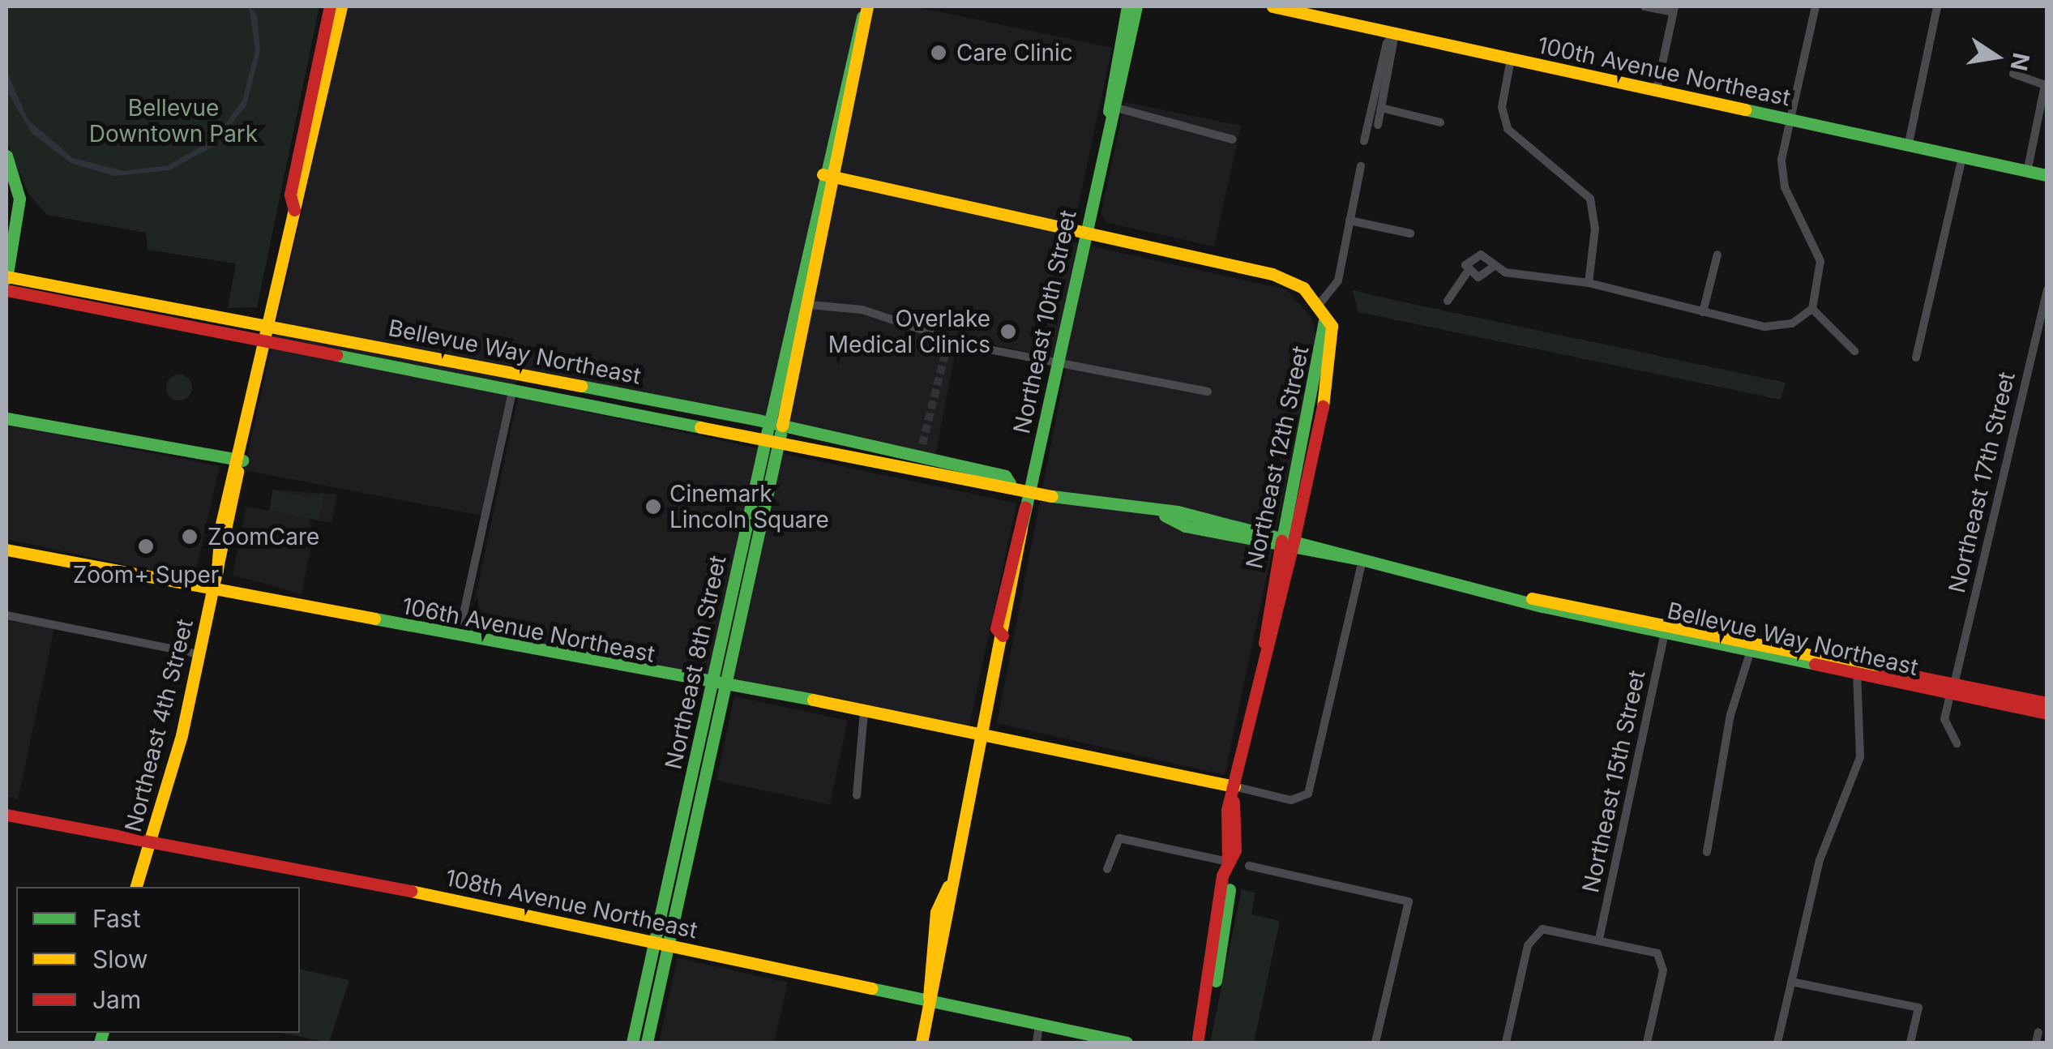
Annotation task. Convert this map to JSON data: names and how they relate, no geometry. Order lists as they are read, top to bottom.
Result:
{
  "streets": {
    "main road": [
      "100th Avenue Northeast",
      "Northeast 10th Street",
      "Bellevue Way Northeast",
      "Northeast 12th Street",
      "106th Avenue Northeast",
      "Northeast 8th Street",
      "Northeast 4th Street",
      "108th Avenue Northeast"
    ],
    "street": ["Northeast 17th Street", "Northeast 15th Street"]
  },
  "crossings": [
    ["Northeast 10th Street", "Bellevue Way Northeast"],
    ["Northeast 10th Street", "106th Avenue Northeast"],
    ["Northeast 10th Street", "108th Avenue Northeast"],
    ["Bellevue Way Northeast", "Northeast 12th Street"],
    ["Bellevue Way Northeast", "Northeast 17th Street"],
    ["Bellevue Way Northeast", "Northeast 8th Street"],
    ["Bellevue Way Northeast", "Northeast 4th Street"],
    ["Bellevue Way Northeast", "Northeast 15th Street"],
    ["Northeast 12th Street", "106th Avenue Northeast"],
    ["106th Avenue Northeast", "Northeast 8th Street"],
    ["106th Avenue Northeast", "Northeast 4th Street"],
    ["Northeast 8th Street", "108th Avenue Northeast"],
    ["Northeast 4th Street", "108th Avenue Northeast"]
  ],
  "parks": ["Bellevue Downtown Park"],
  "places": [
    "Care Clinic",
    "Overlake Medical Clinics",
    "Cinemark Lincoln Square",
    "ZoomCare",
    "Zoom+ Super"
  ],
  "legend": ["Fast", "Slow", "Jam"],
  "north": "right"
}
